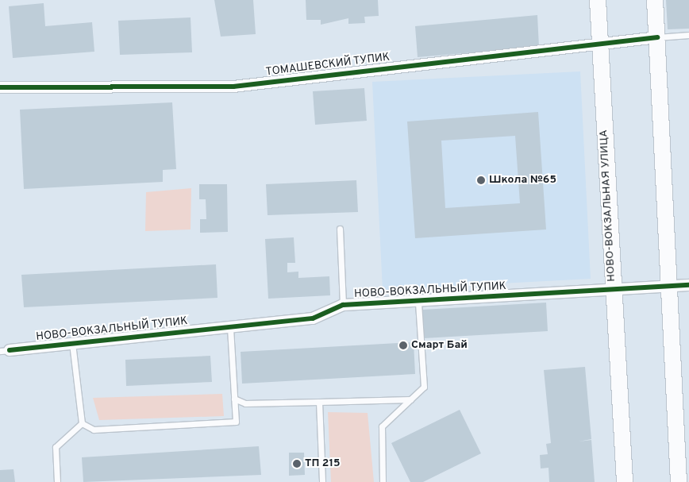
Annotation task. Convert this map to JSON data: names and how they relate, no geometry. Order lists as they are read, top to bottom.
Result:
{
  "streets": {
    "main road": ["НОВО-ВОКЗАЛЬНАЯ УЛИЦА"],
    "street": ["ТОМАШЕВСКИЙ ТУПИК", "НОВО-ВОКЗАЛЬНЫЙ ТУПИК"]
  },
  "crossings": [
    ["ТОМАШЕВСКИЙ ТУПИК", "НОВО-ВОКЗАЛЬНАЯ УЛИЦА"],
    ["НОВО-ВОКЗАЛЬНАЯ УЛИЦА", "НОВО-ВОКЗАЛЬНЫЙ ТУПИК"]
  ],
  "places": ["Школа №65", "Смарт Бай", "ТП 215"]
}
